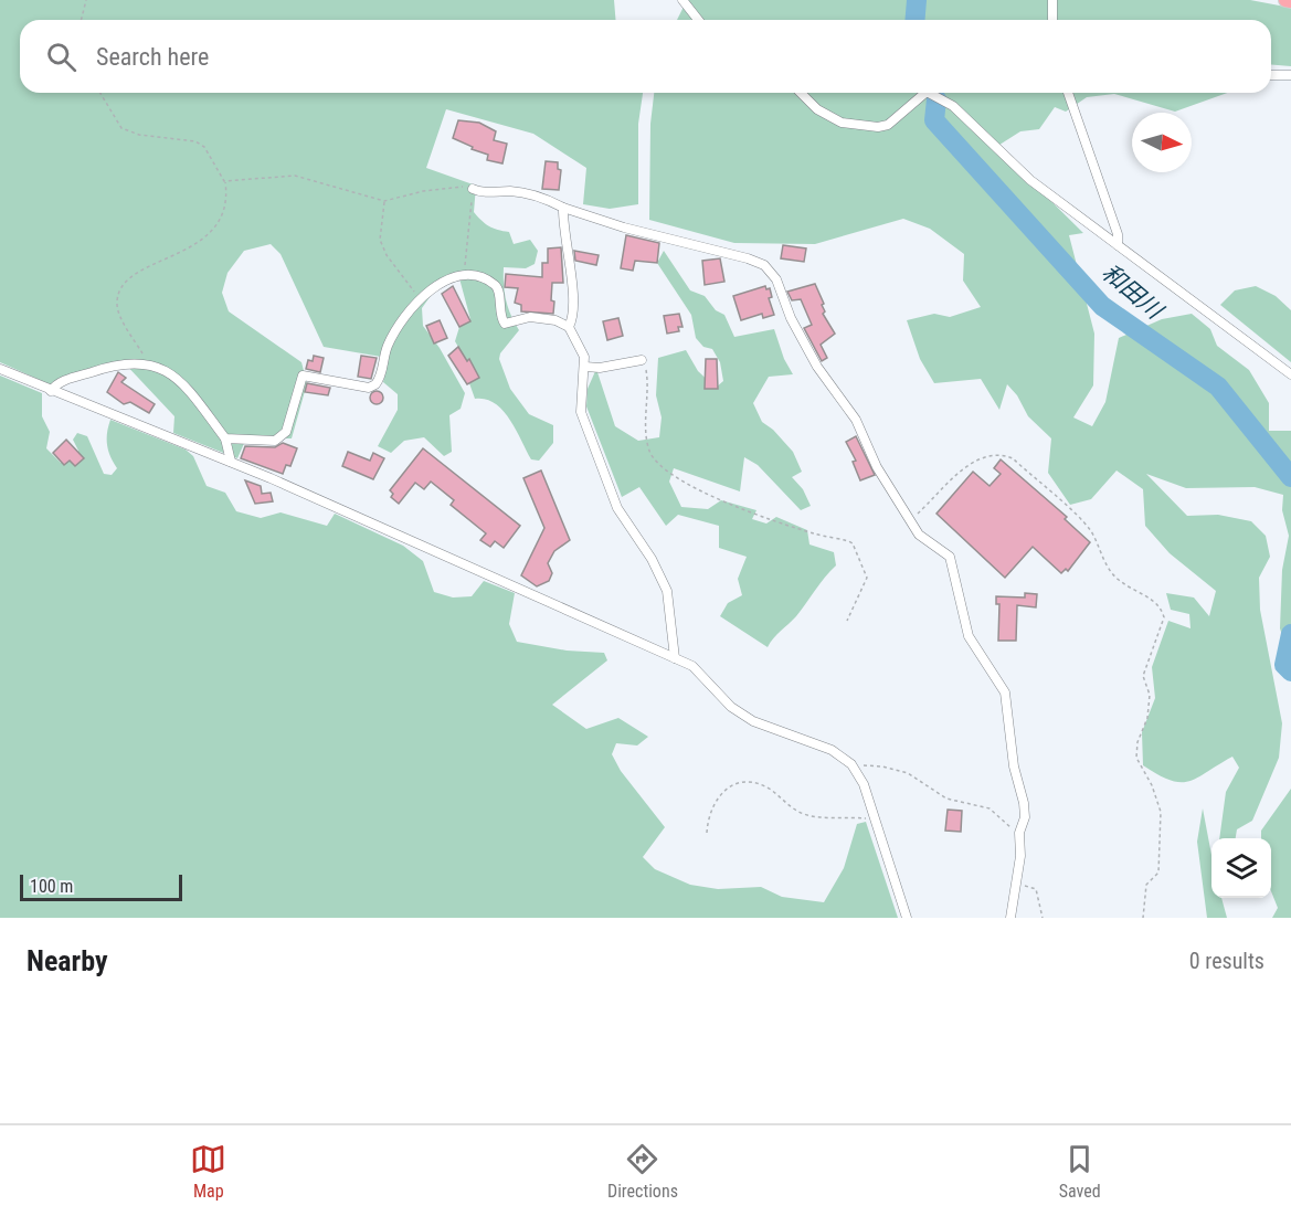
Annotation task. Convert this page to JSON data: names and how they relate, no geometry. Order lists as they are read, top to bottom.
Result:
{
  "water": ["和田川"],
  "scale_bar": "100 m",
  "north": "right",
  "page": {
    "search": "Search here",
    "scale": "100 m",
    "heading": ["Nearby", "0 results"],
    "nav": ["Map", "Directions", "Saved"]
  }
}
